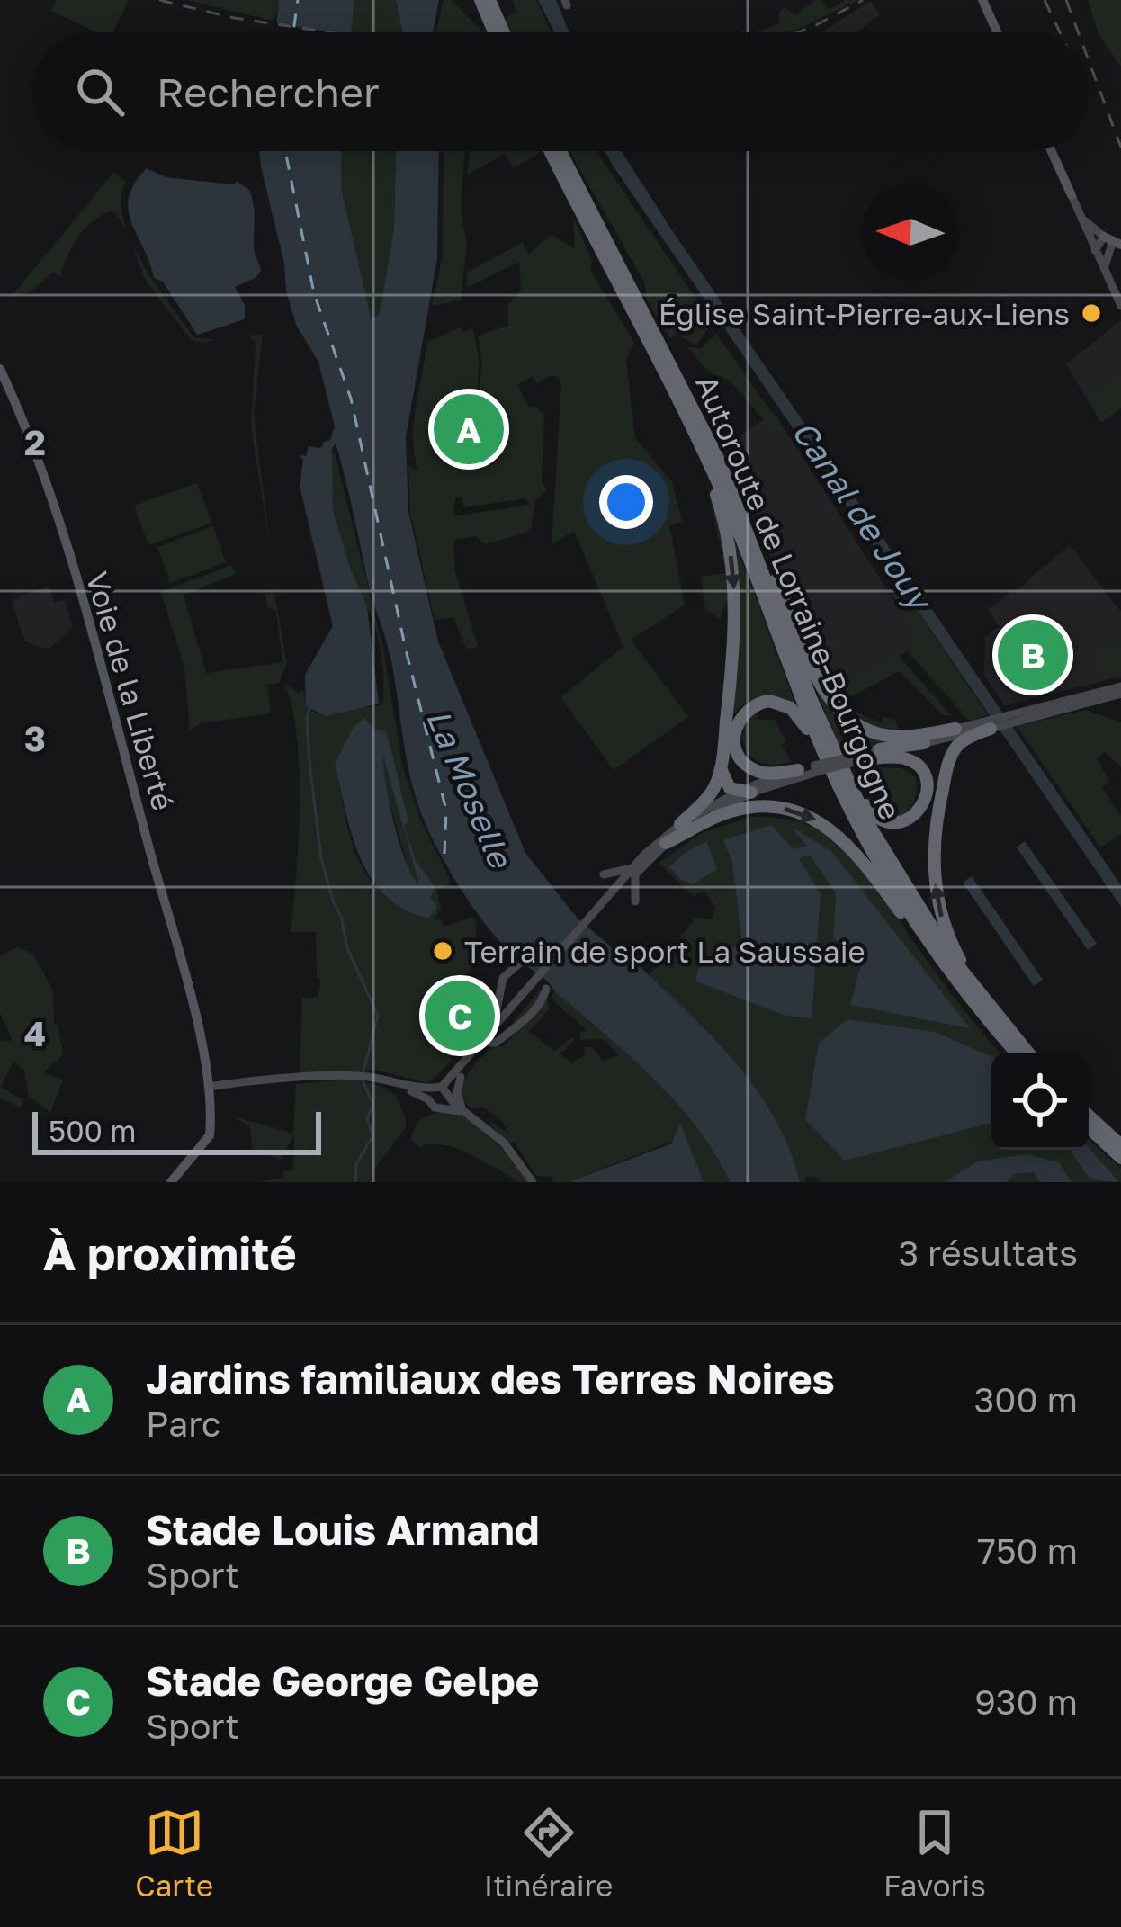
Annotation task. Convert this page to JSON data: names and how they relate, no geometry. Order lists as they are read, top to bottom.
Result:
{
  "streets": {
    "highway": ["Autoroute de Lorraine-Bourgogne"],
    "main road": ["Voie de la Liberté"]
  },
  "water": ["Canal de Jouy", "La Moselle"],
  "places": ["Église Saint-Pierre-aux-Liens", "Terrain de sport La Saussaie"],
  "scale_bar": "500 m",
  "north": "left",
  "page": {
    "search": "Rechercher",
    "pins": ["A", "B", "C"],
    "scale": "500 m",
    "heading": ["À proximité", "3 résultats"],
    "list": [
      {
        "mark": "A",
        "name": "Jardins familiaux des Terres Noires",
        "note": "Parc",
        "value": "300 m"
      },
      {
        "mark": "B",
        "name": "Stade Louis Armand",
        "note": "Sport",
        "value": "750 m"
      },
      {
        "mark": "C",
        "name": "Stade George Gelpe",
        "note": "Sport",
        "value": "930 m"
      }
    ],
    "nav": ["Carte", "Itinéraire", "Favoris"]
  },
  "grid": {
    "rows": ["2", "3", "4"]
  }
}
